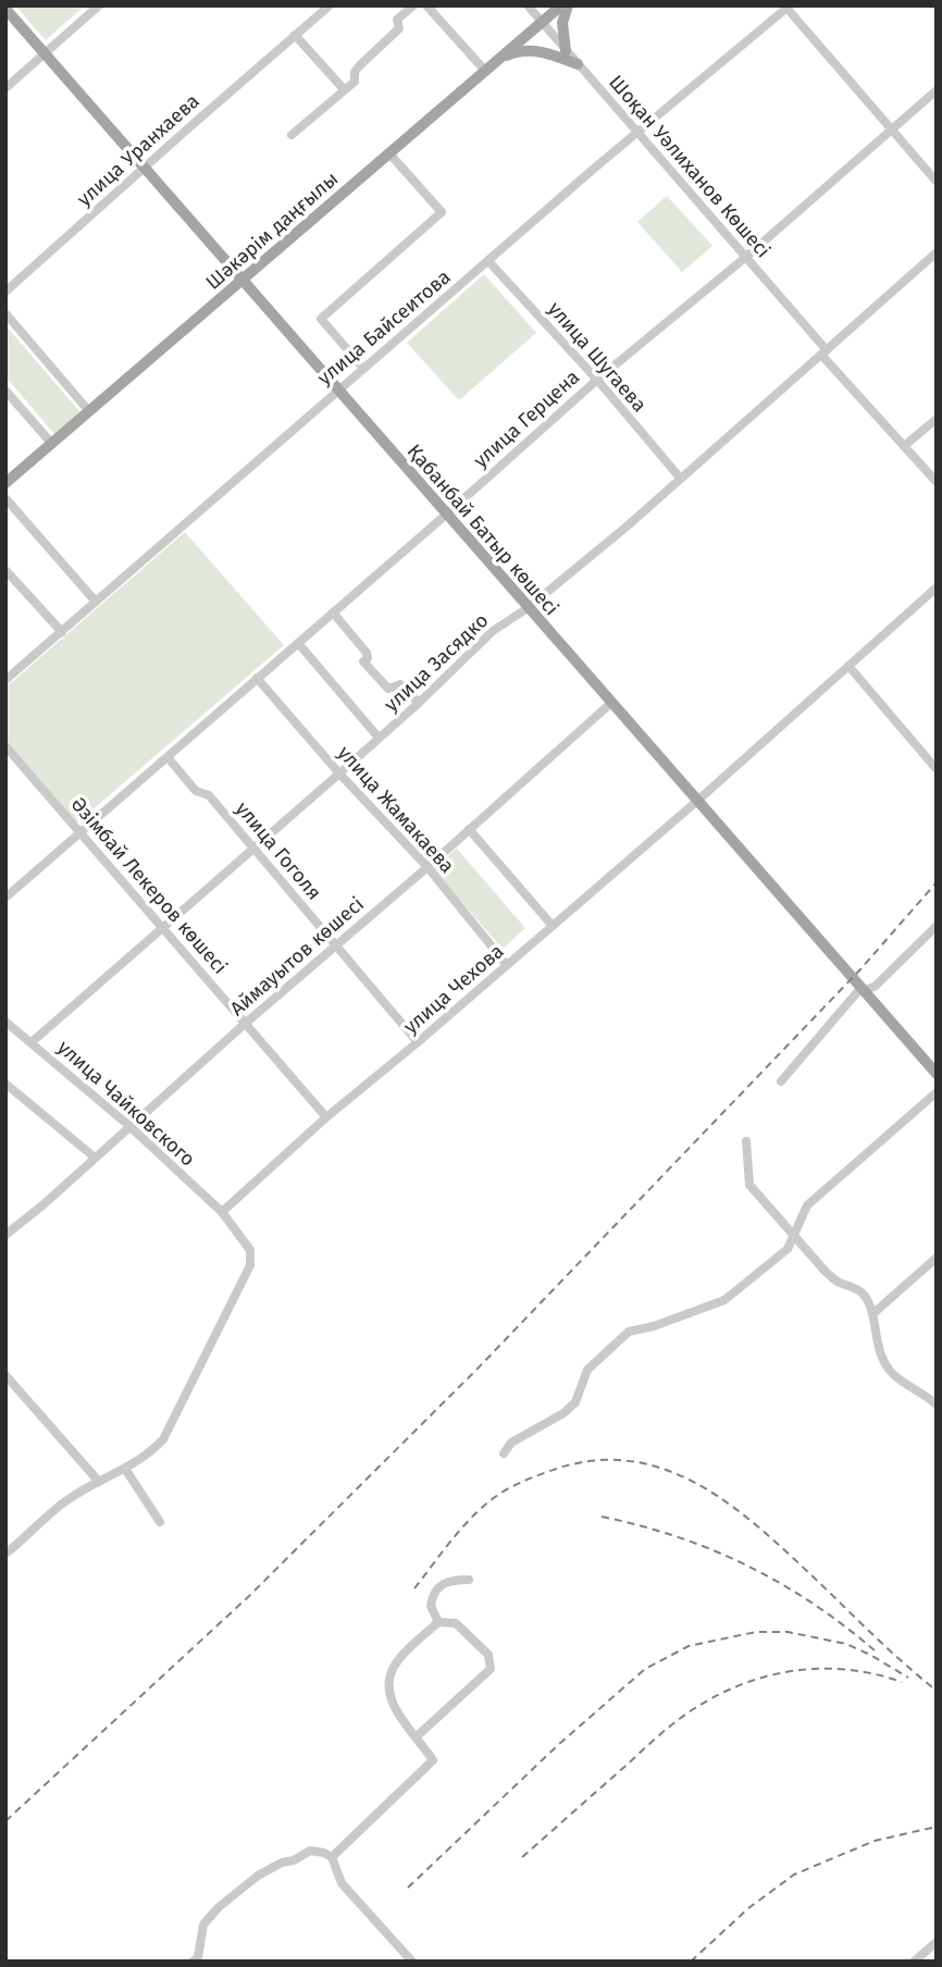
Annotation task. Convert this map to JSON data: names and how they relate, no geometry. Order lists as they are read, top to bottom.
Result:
{
  "streets": {
    "main road": ["Шәкәрім даңғылы", "Қабанбай Батыр көшесі"],
    "street": [
      "улица Уранхаева",
      "Шоқан Уәлиханов Көшесі",
      "улица Байсеитова",
      "улица Шугаева",
      "улица Герцена",
      "улица Засядко",
      "улица Жамакаева",
      "улица Гоголя",
      "Әзімбай Лекеров көшесі",
      "Аймауытов көшесі",
      "улица Чехова",
      "улица Чайковского"
    ]
  },
  "crossings": [
    ["улица Уранхаева", "Қабанбай Батыр көшесі"],
    ["Шоқан Уәлиханов Көшесі", "Шәкәрім даңғылы"],
    ["Шоқан Уәлиханов Көшесі", "улица Байсеитова"],
    ["Шоқан Уәлиханов Көшесі", "улица Герцена"],
    ["Шоқан Уәлиханов Көшесі", "улица Засядко"],
    ["Шәкәрім даңғылы", "Қабанбай Батыр көшесі"],
    ["улица Байсеитова", "улица Шугаева"],
    ["улица Байсеитова", "Қабанбай Батыр көшесі"],
    ["улица Шугаева", "улица Герцена"],
    ["улица Шугаева", "улица Засядко"],
    ["улица Герцена", "Қабанбай Батыр көшесі"],
    ["улица Герцена", "улица Жамакаева"],
    ["улица Герцена", "улица Гоголя"],
    ["улица Герцена", "Әзімбай Лекеров көшесі"],
    ["Қабанбай Батыр көшесі", "улица Засядко"],
    ["Қабанбай Батыр көшесі", "Аймауытов көшесі"],
    ["Қабанбай Батыр көшесі", "улица Чехова"],
    ["улица Засядко", "улица Жамакаева"],
    ["улица Засядко", "улица Гоголя"],
    ["улица Засядко", "Әзімбай Лекеров көшесі"],
    ["улица Засядко", "улица Чайковского"],
    ["улица Жамакаева", "Аймауытов көшесі"],
    ["улица Жамакаева", "улица Чехова"],
    ["улица Гоголя", "Аймауытов көшесі"],
    ["улица Гоголя", "улица Чехова"],
    ["Әзімбай Лекеров көшесі", "Аймауытов көшесі"],
    ["Әзімбай Лекеров көшесі", "улица Чехова"],
    ["Аймауытов көшесі", "улица Чайковского"],
    ["улица Чехова", "улица Чайковского"]
  ]
}
